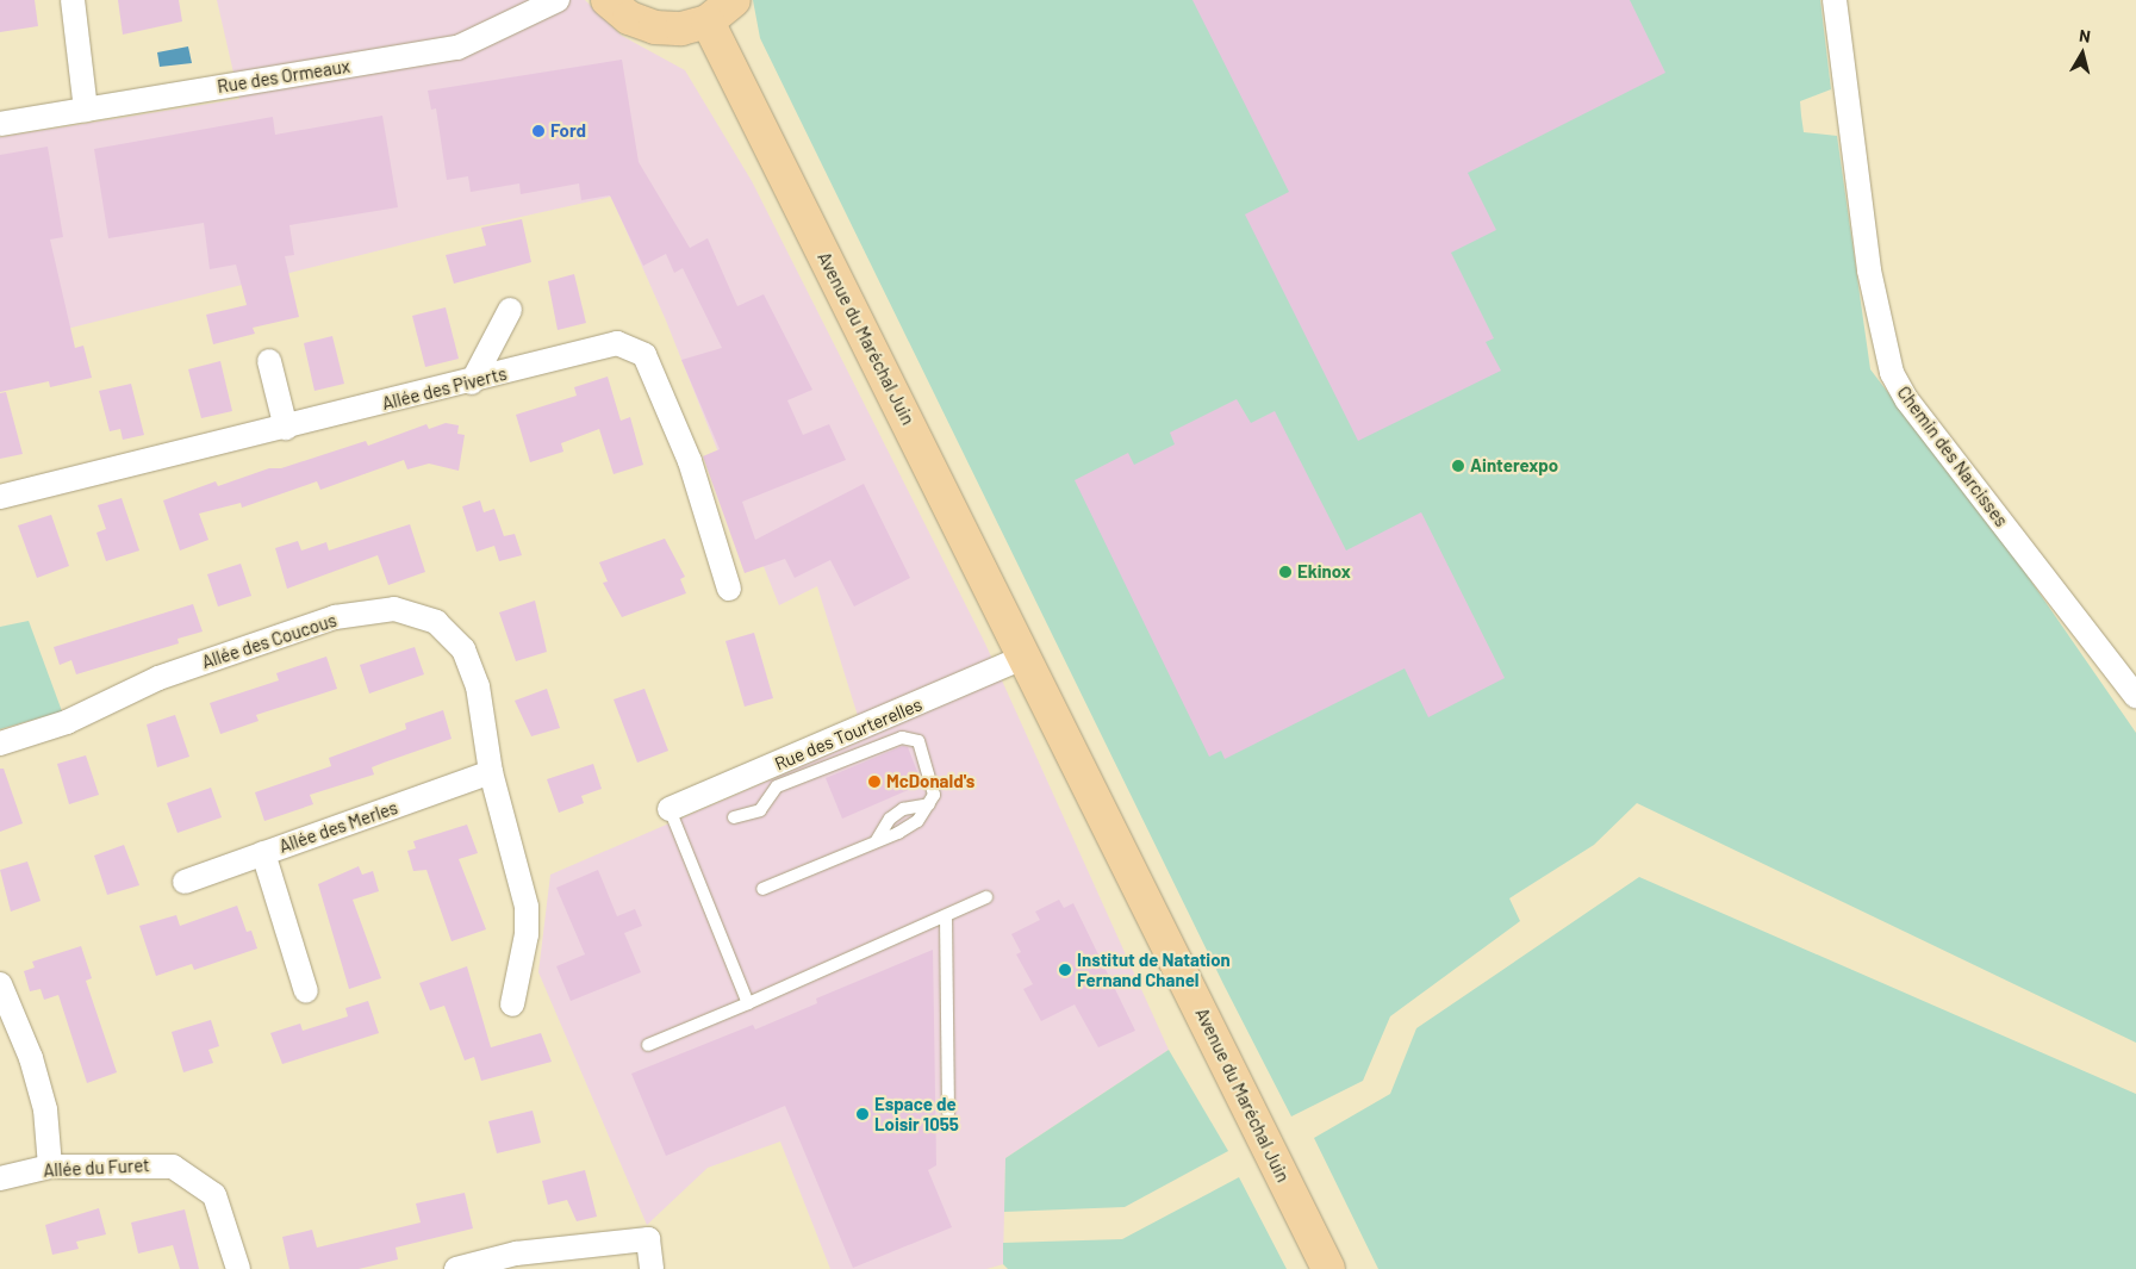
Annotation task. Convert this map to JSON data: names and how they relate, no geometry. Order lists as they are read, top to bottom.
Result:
{
  "streets": {
    "main road": ["Avenue du Maréchal Juin"],
    "street": [
      "Rue des Ormeaux",
      "Allée des Piverts",
      "Chemin des Narcisses",
      "Allée des Coucous",
      "Rue des Tourterelles",
      "Allée des Merles",
      "Allée du Furet"
    ]
  },
  "crossings": [
    ["Avenue du Maréchal Juin", "Rue des Tourterelles"],
    ["Allée des Coucous", "Allée des Merles"]
  ],
  "places": [
    "Ford",
    "Ainterexpo",
    "Ekinox",
    "McDonald's",
    "Institut de Natation Fernand Chanel",
    "Espace de Loisir 1055"
  ],
  "north": "top"
}
